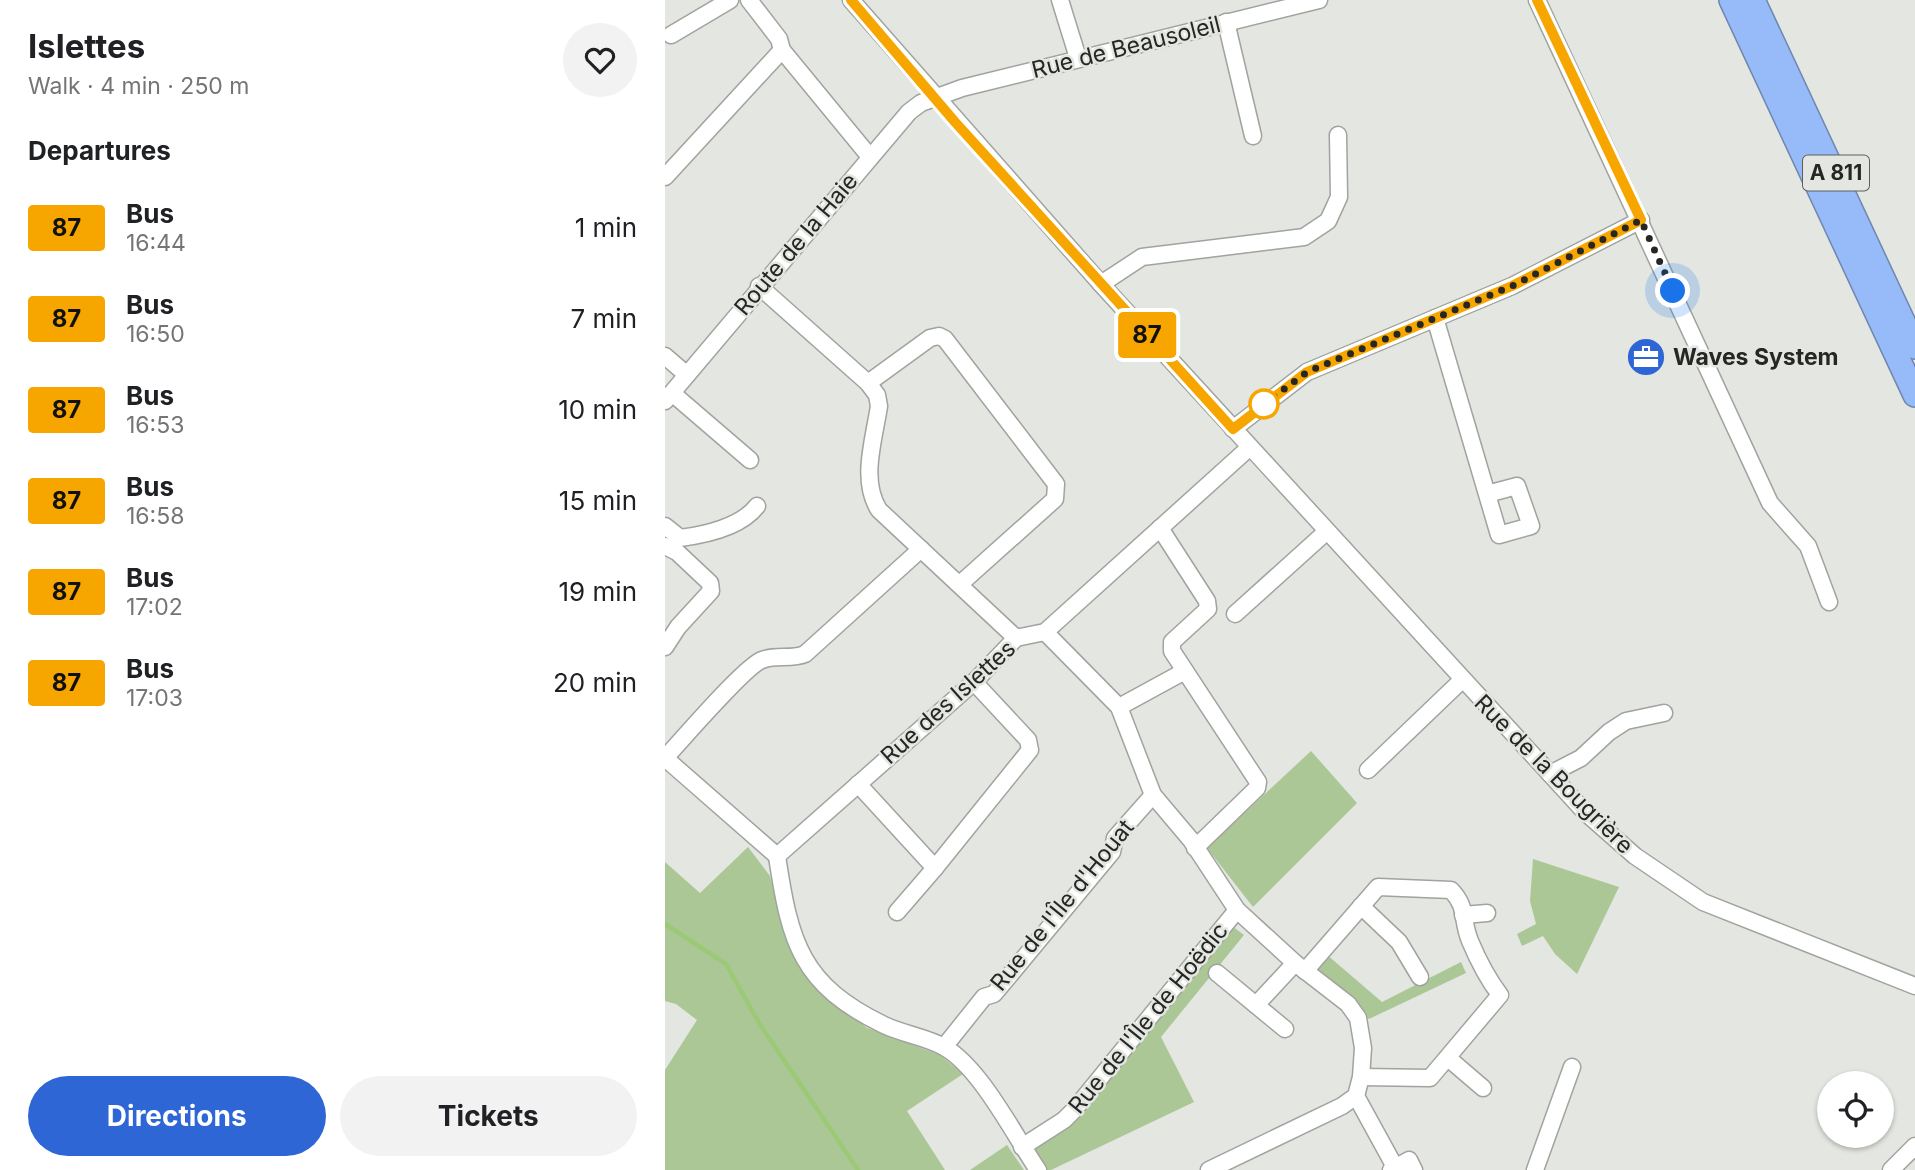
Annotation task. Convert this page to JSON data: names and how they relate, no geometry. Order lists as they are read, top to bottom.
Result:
{
  "streets": {
    "highway": ["A 811"],
    "street": [
      "Rue de Beausoleil",
      "Route de la Haie",
      "Rue des Islettes",
      "Rue de la Bougrière",
      "Rue de l'Île d'Houat",
      "Rue de l'Île de Hoëdic"
    ]
  },
  "crossings": [
    ["Rue de Beausoleil", "Route de la Haie"],
    ["Rue de Beausoleil", "Rue de la Bougrière"],
    ["Route de la Haie", "Rue de la Bougrière"],
    ["Rue des Islettes", "Rue de la Bougrière"]
  ],
  "places": {
    "office": ["Waves System"]
  },
  "lines": ["bus line 87"],
  "page": {
    "heading": [
      ["Islettes", "Walk · 4 min · 250 m"],
      "Departures"
    ],
    "on_map": "87",
    "list": [
      {
        "mark": "87",
        "name": "Bus",
        "note": "16:44",
        "value": "1 min"
      },
      {
        "mark": "87",
        "name": "Bus",
        "note": "16:50",
        "value": "7 min"
      },
      {
        "mark": "87",
        "name": "Bus",
        "note": "16:53",
        "value": "10 min"
      },
      {
        "mark": "87",
        "name": "Bus",
        "note": "16:58",
        "value": "15 min"
      },
      {
        "mark": "87",
        "name": "Bus",
        "note": "17:02",
        "value": "19 min"
      },
      {
        "mark": "87",
        "name": "Bus",
        "note": "17:03",
        "value": "20 min"
      }
    ],
    "buttons": ["Directions", "Tickets"]
  }
}
